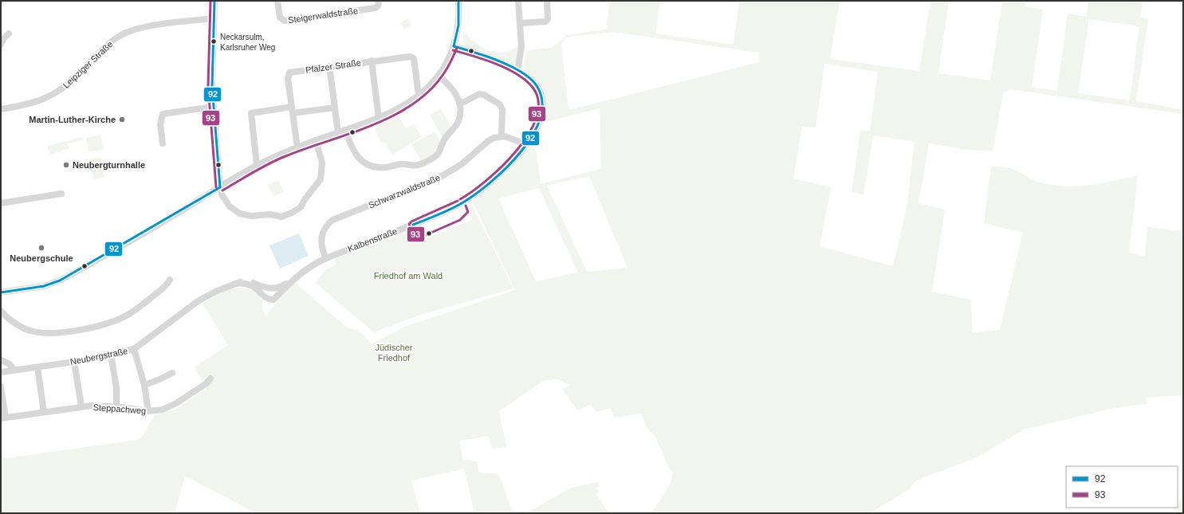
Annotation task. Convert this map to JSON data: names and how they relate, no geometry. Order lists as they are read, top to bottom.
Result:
{
  "streets": {
    "street": [
      "Steigerwaldstraße",
      "Leipziger Straße",
      "Pfälzer Straße",
      "Schwarzwaldstraße",
      "Kalbenstraße",
      "Neubergstraße",
      "Steppachweg"
    ]
  },
  "crossings": [
    ["Schwarzwaldstraße", "Kalbenstraße"],
    ["Kalbenstraße", "Neubergstraße"]
  ],
  "parks": ["Friedhof am Wald", "Jüdischer Friedhof"],
  "places": [
    "Neckarsulm, Karlsruher Weg",
    "Martin-Luther-Kirche",
    "Neubergturnhalle",
    "Neubergschule"
  ],
  "lines": ["transit line 92", "transit line 93"],
  "legend": ["92", "93"]
}
